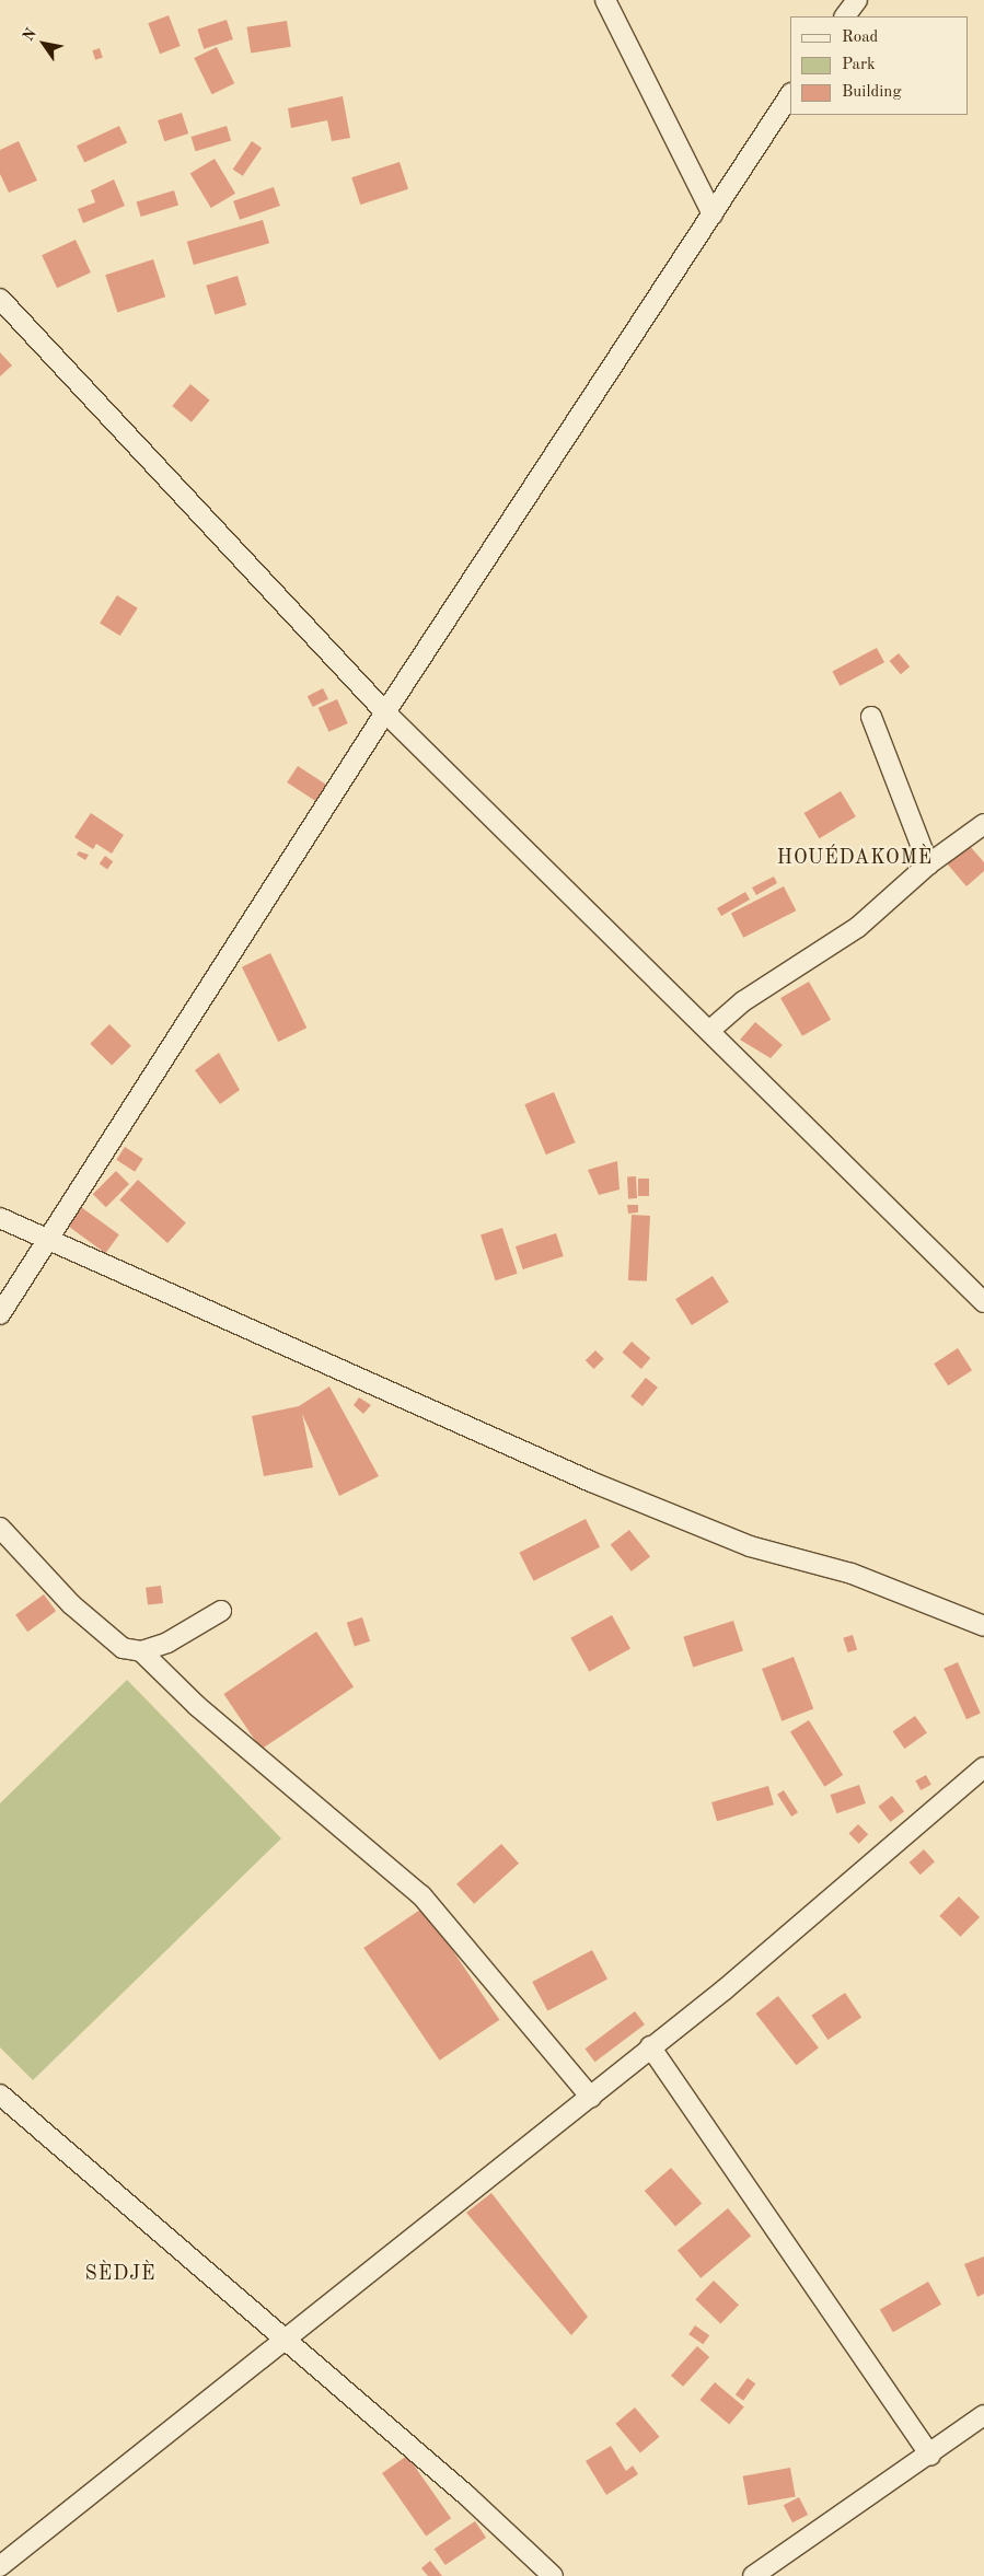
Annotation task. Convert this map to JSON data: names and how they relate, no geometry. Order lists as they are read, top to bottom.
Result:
{
  "districts": ["HOUÉDAKOMÈ", "SÈDJÈ"],
  "legend": ["Road", "Park", "Building"],
  "north": "top left"
}
